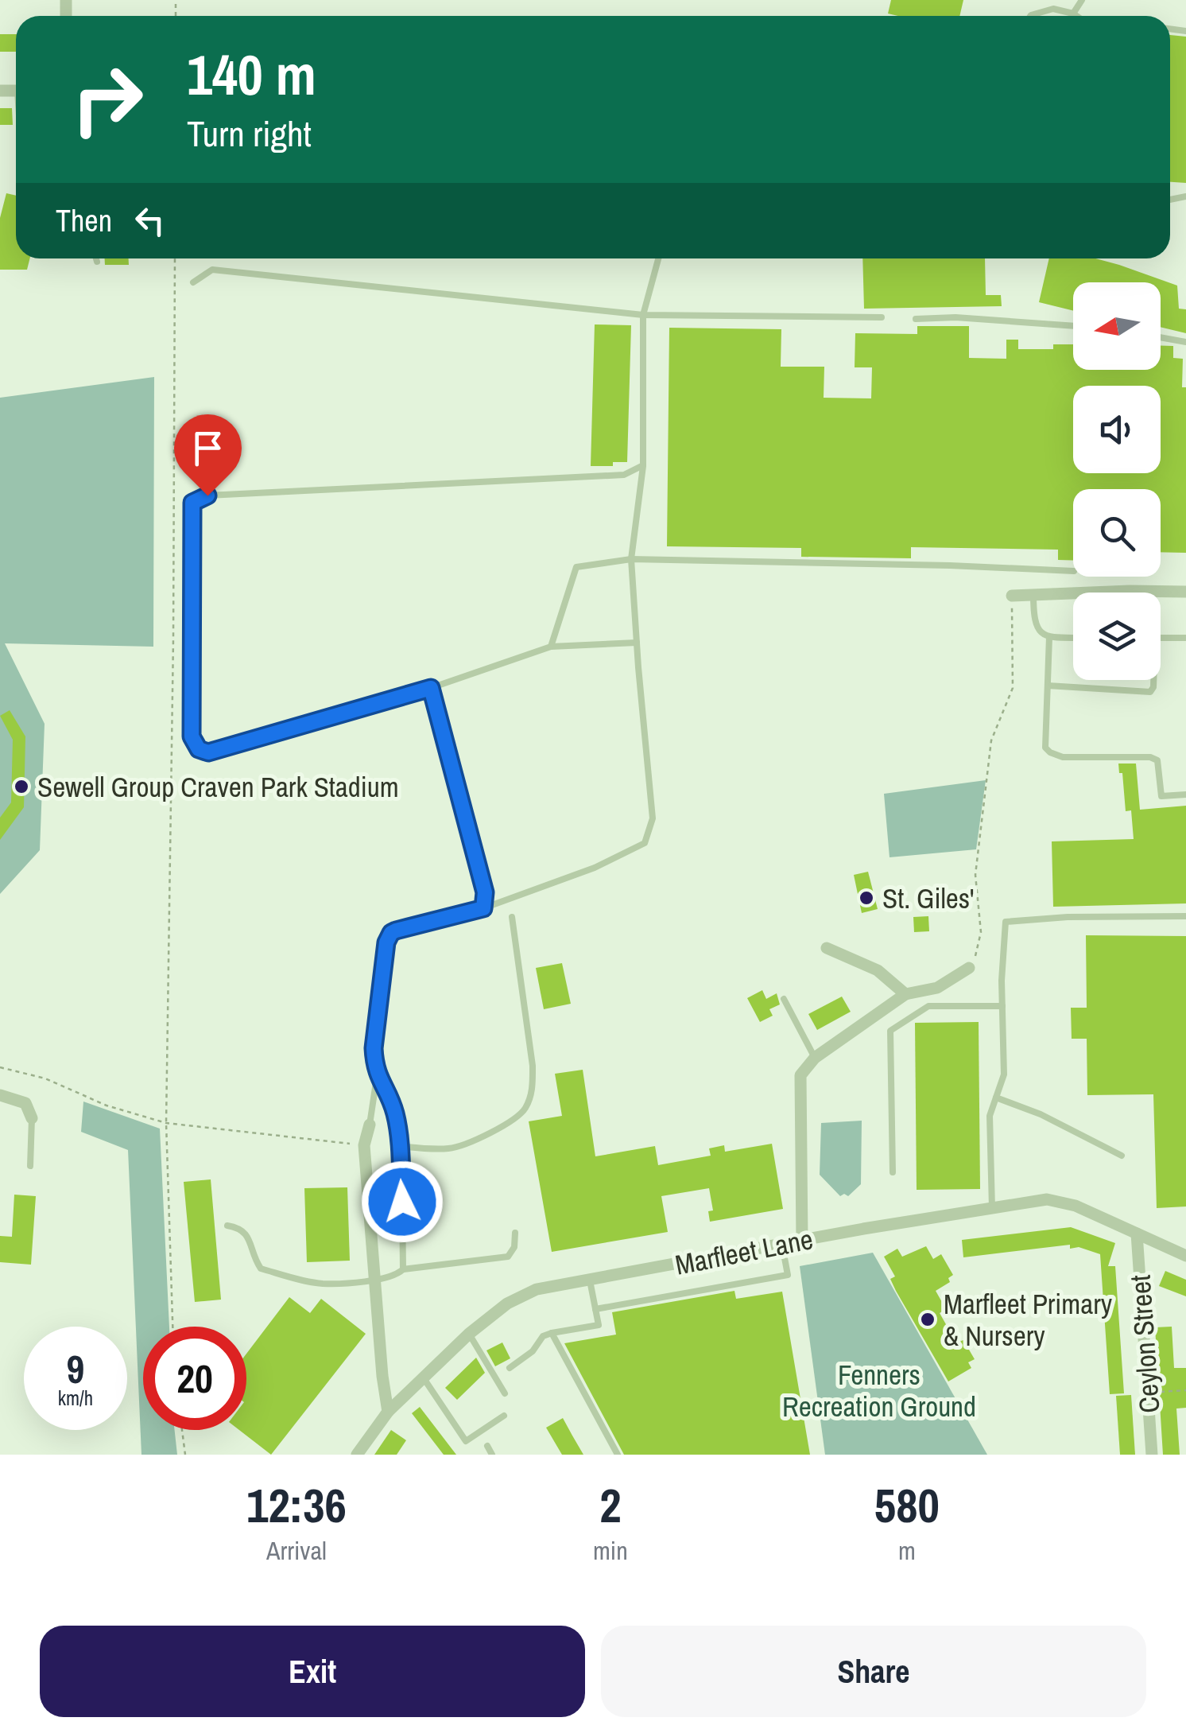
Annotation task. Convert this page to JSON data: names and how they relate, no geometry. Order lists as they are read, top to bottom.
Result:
{
  "streets": {
    "street": ["Marfleet Lane", "Ceylon Street"]
  },
  "crossings": [
    ["Marfleet Lane", "Ceylon Street"]
  ],
  "parks": ["Fenners Recreation Ground"],
  "places": ["Sewell Group Craven Park Stadium", "St. Giles'", "Marfleet Primary & Nursery"],
  "north": "left",
  "page": {
    "turn": ["140 m", "Turn right"],
    "then": "Then",
    "speed": "9 km/h",
    "limit": "20",
    "eta": [
      "12:36",
      "Arrival",
      "2",
      "min",
      "580",
      "m"
    ],
    "buttons": ["Exit", "Share"]
  }
}
